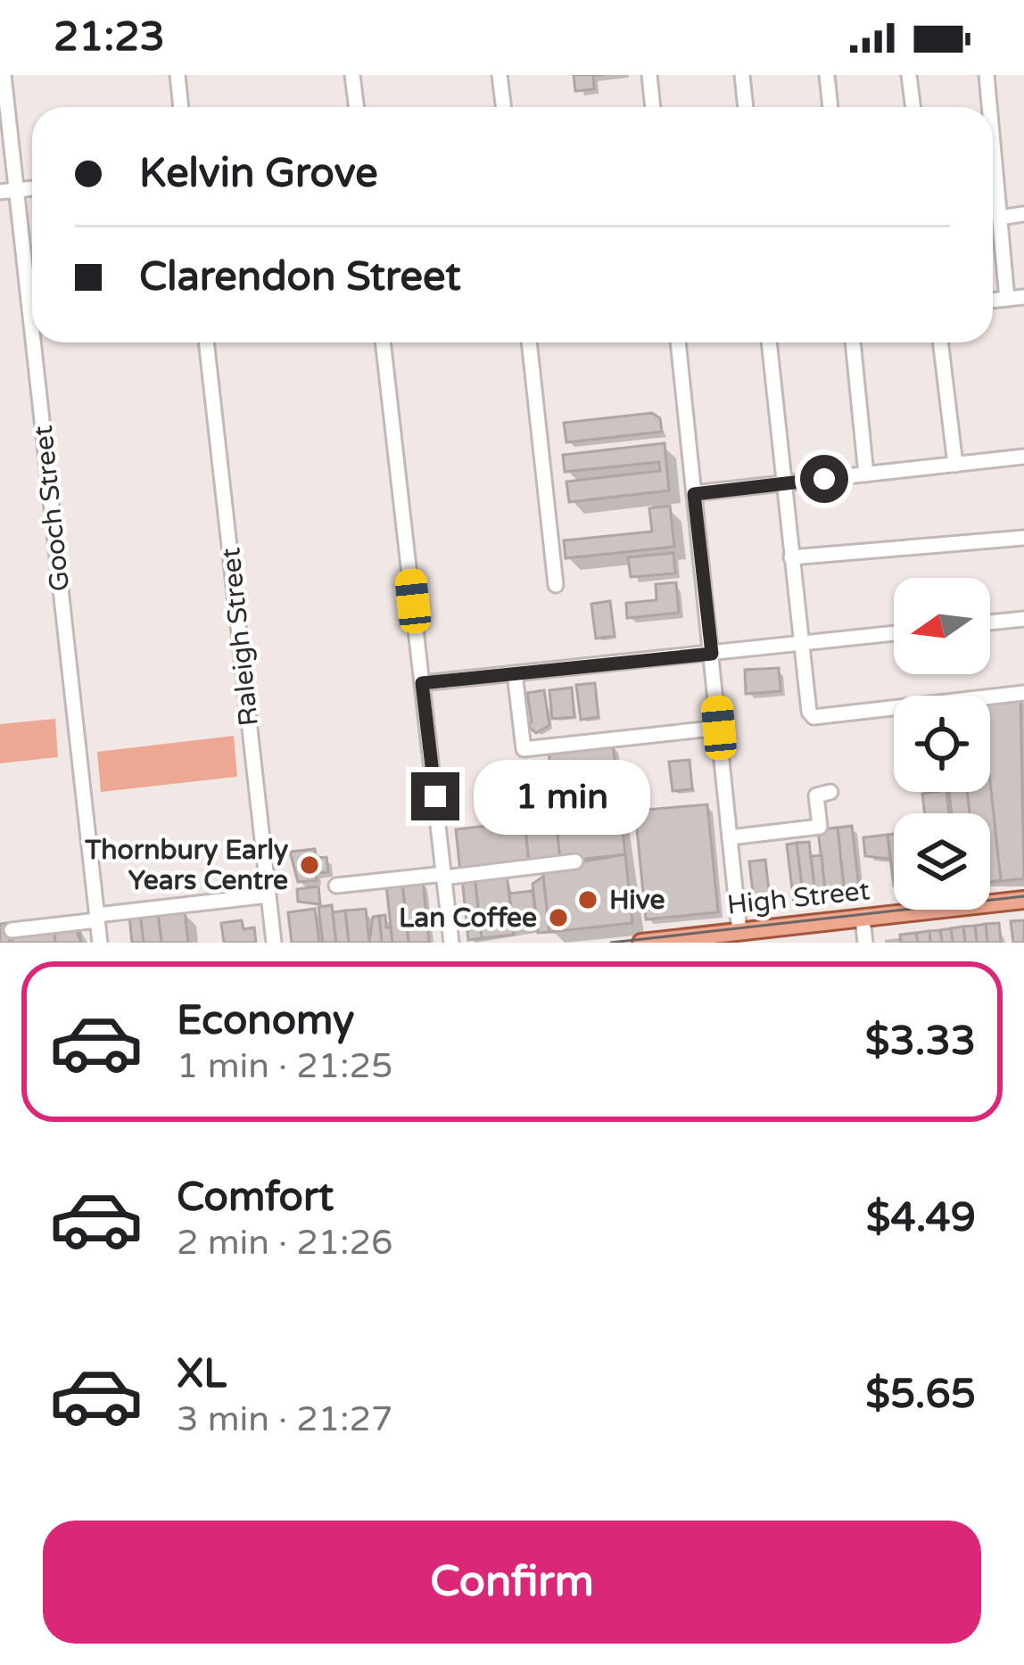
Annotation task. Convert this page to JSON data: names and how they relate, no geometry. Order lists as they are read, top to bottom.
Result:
{
  "streets": {
    "main road": ["High Street"],
    "street": ["Gooch Street", "Raleigh Street"]
  },
  "places": ["Thornbury Early Years Centre", "Hive", "Lan Coffee"],
  "north": "left",
  "page": {
    "status": "21:23",
    "banner": ["Kelvin Grove", "Clarendon Street"],
    "bubble": "1 min",
    "list": [
      {
        "name": "Economy",
        "note": "1 min · 21:25",
        "value": "$3.33"
      },
      {
        "name": "Comfort",
        "note": "2 min · 21:26",
        "value": "$4.49"
      },
      {
        "name": "XL",
        "note": "3 min · 21:27",
        "value": "$5.65"
      }
    ],
    "buttons": "Confirm"
  }
}
